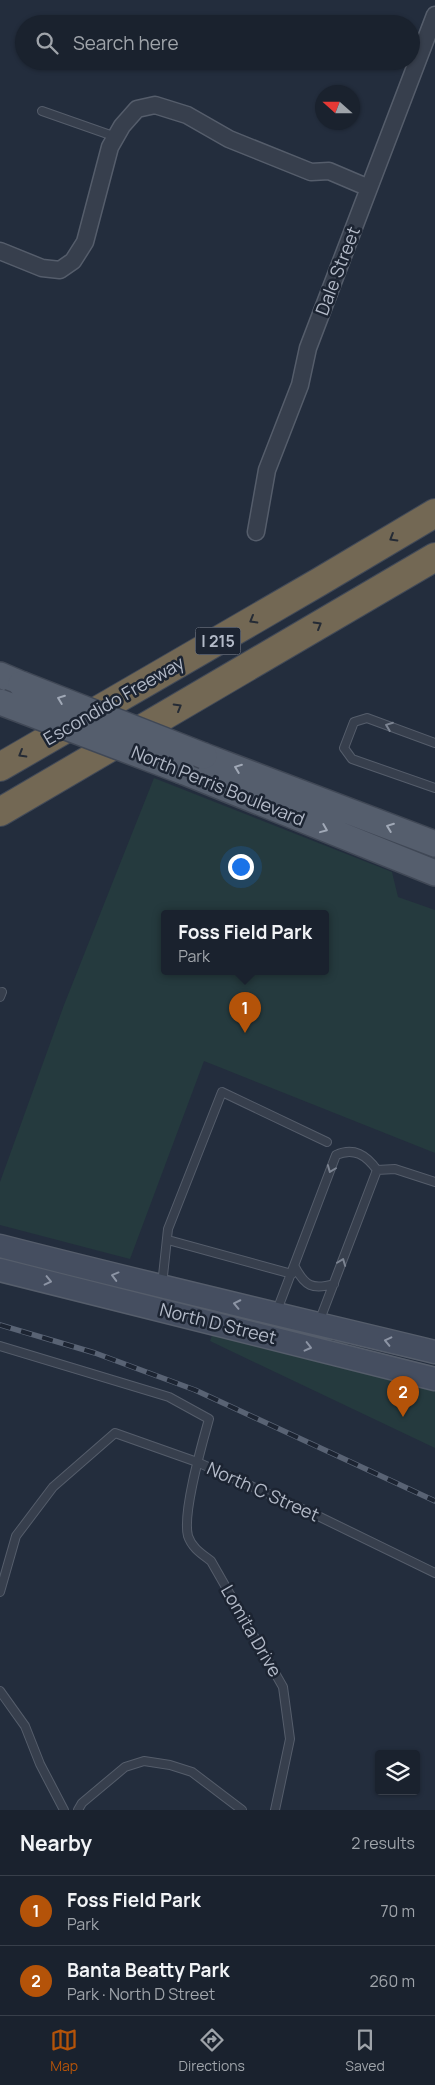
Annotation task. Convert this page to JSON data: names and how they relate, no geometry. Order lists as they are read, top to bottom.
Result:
{
  "streets": {
    "highway": ["I 215", "Escondido Freeway"],
    "main road": ["North Perris Boulevard", "North D Street"],
    "street": ["Dale Street"],
    "lane": ["North C Street", "Lomita Drive"]
  },
  "crossings": [
    ["North C Street", "Lomita Drive"]
  ],
  "north": "left",
  "page": {
    "search": "Search here",
    "popup": ["Foss Field Park", "Park"],
    "pins": ["1", "2"],
    "heading": ["Nearby", "2 results"],
    "list": [
      {
        "mark": "1",
        "name": "Foss Field Park",
        "note": "Park",
        "value": "70 m"
      },
      {
        "mark": "2",
        "name": "Banta Beatty Park",
        "note": "Park · North D Street",
        "value": "260 m"
      }
    ],
    "nav": ["Map", "Directions", "Saved"]
  }
}
